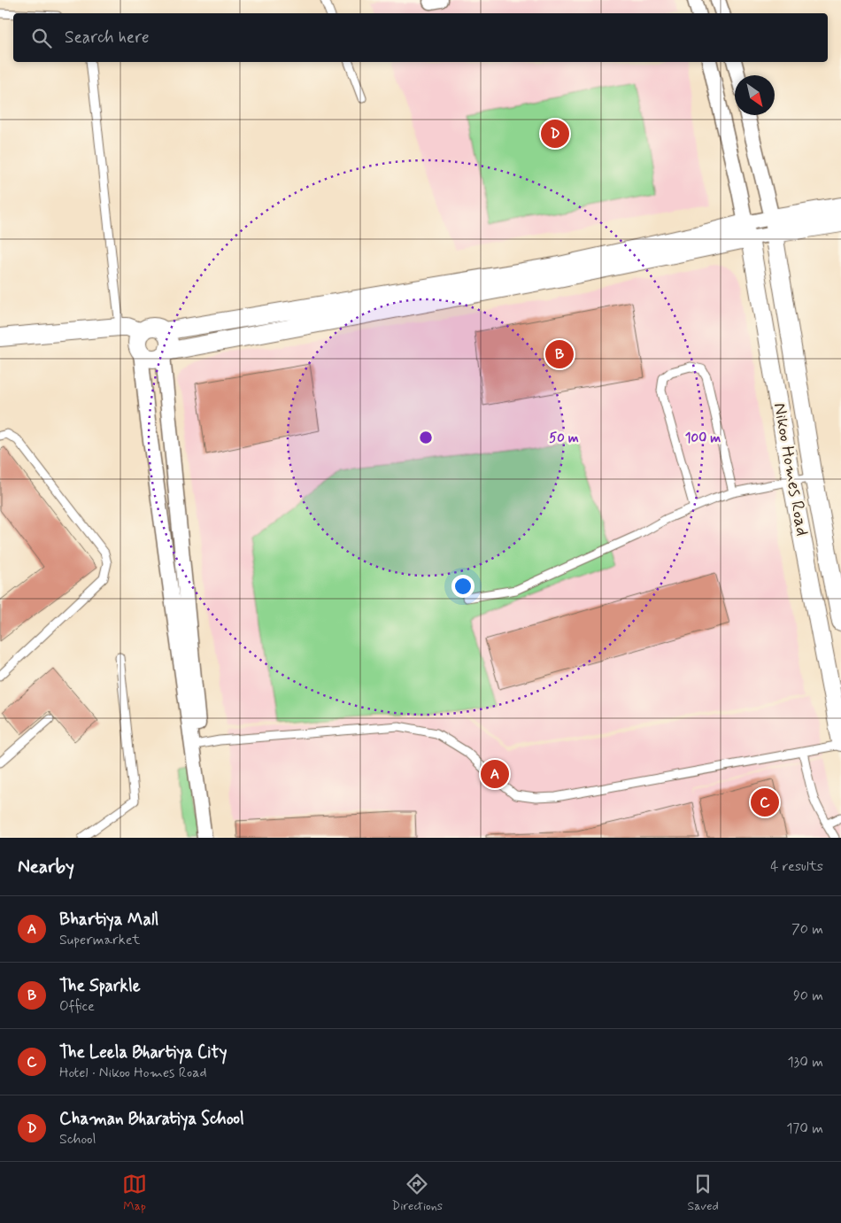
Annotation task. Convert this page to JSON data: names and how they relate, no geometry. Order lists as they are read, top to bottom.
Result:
{
  "streets": {
    "street": ["Nikoo Homes Road"]
  },
  "north": "bottom right",
  "page": {
    "search": "Search here",
    "pins": [
      "D",
      "B",
      "A",
      "C"
    ],
    "heading": ["Nearby", "4 results"],
    "list": [
      {
        "mark": "A",
        "name": "Bhartiya Mall",
        "note": "Supermarket",
        "value": "70 m"
      },
      {
        "mark": "B",
        "name": "The Sparkle",
        "note": "Office",
        "value": "90 m"
      },
      {
        "mark": "C",
        "name": "The Leela Bhartiya City",
        "note": "Hotel · Nikoo Homes Road",
        "value": "130 m"
      },
      {
        "mark": "D",
        "name": "Chaman Bharatiya School",
        "note": "School",
        "value": "170 m"
      }
    ],
    "nav": ["Map", "Directions", "Saved"]
  },
  "rings": ["50 m", "100 m"]
}
